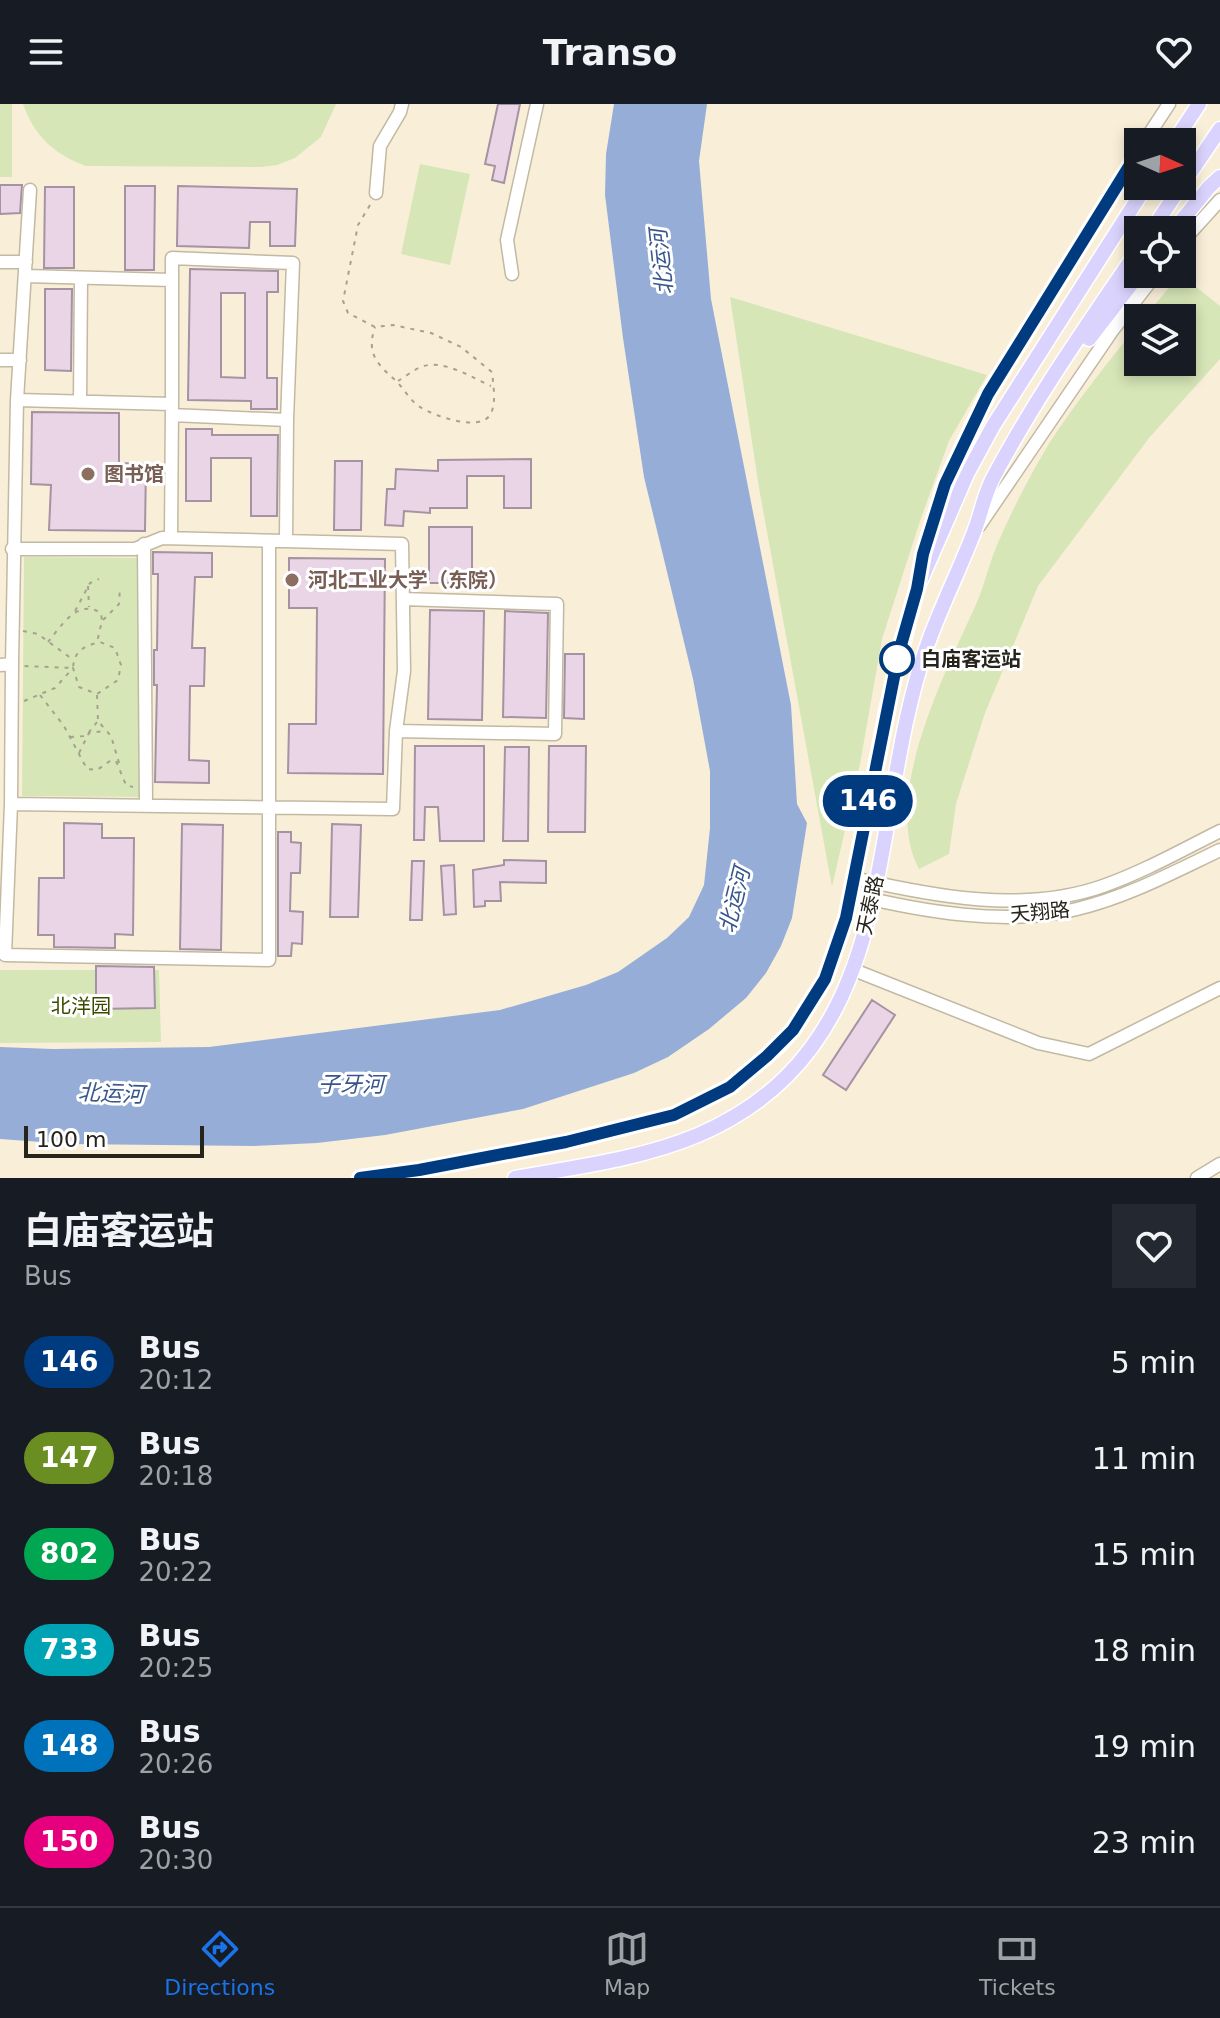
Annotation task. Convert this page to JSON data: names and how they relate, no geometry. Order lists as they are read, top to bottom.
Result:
{
  "streets": {
    "main road": ["天泰路"],
    "street": ["天翔路"]
  },
  "crossings": [
    ["天泰路", "天翔路"]
  ],
  "water": ["北运河", "子牙河"],
  "parks": ["北洋园"],
  "places": ["图书馆", "河北工业大学（东院）", "白庙客运站"],
  "lines": ["bus line 146"],
  "scale_bar": "100 m",
  "north": "right",
  "page": {
    "header": "Transo",
    "on_map": "146",
    "scale": "100 m",
    "heading": ["白庙客运站", "Bus"],
    "list": [
      {
        "mark": "146",
        "name": "Bus",
        "note": "20:12",
        "value": "5 min"
      },
      {
        "mark": "147",
        "name": "Bus",
        "note": "20:18",
        "value": "11 min"
      },
      {
        "mark": "802",
        "name": "Bus",
        "note": "20:22",
        "value": "15 min"
      },
      {
        "mark": "733",
        "name": "Bus",
        "note": "20:25",
        "value": "18 min"
      },
      {
        "mark": "148",
        "name": "Bus",
        "note": "20:26",
        "value": "19 min"
      },
      {
        "mark": "150",
        "name": "Bus",
        "note": "20:30",
        "value": "23 min"
      }
    ],
    "tabs": ["Directions", "Map", "Tickets"]
  }
}
